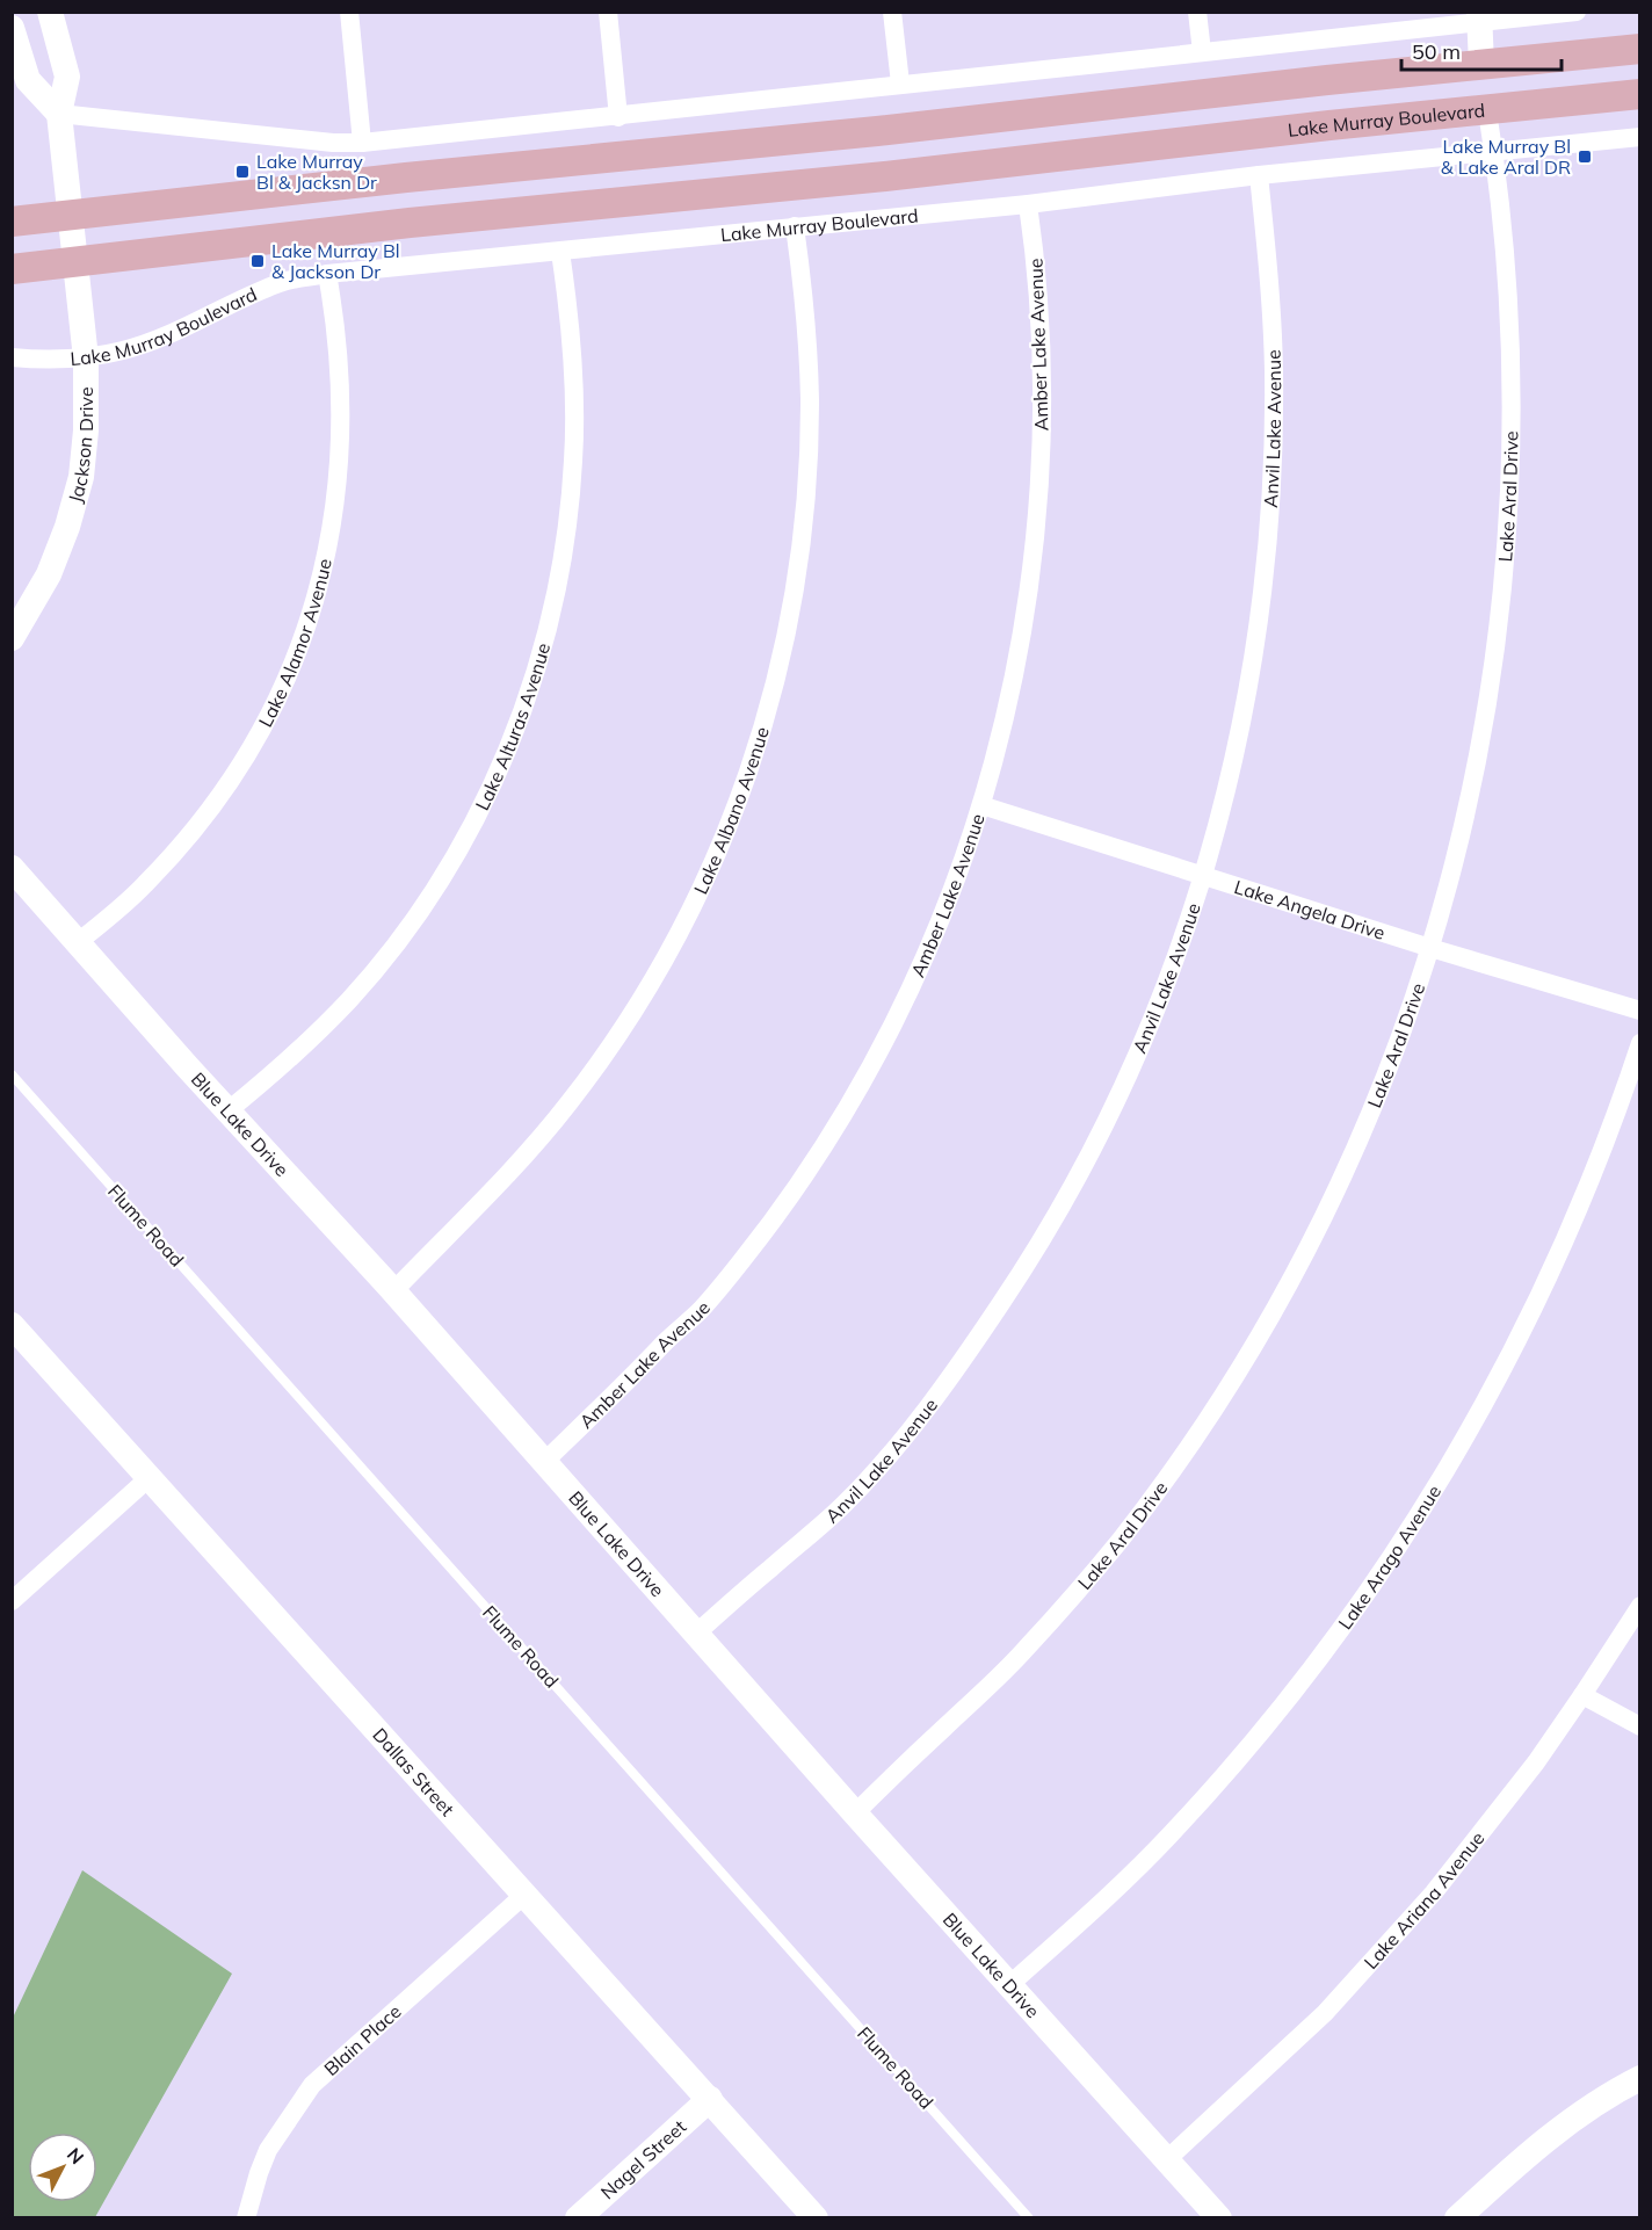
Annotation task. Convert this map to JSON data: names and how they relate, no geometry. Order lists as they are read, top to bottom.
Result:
{
  "streets": {
    "main road": ["Lake Murray Boulevard"],
    "street": [
      "Amber Lake Avenue",
      "Anvil Lake Avenue",
      "Jackson Drive",
      "Lake Aral Drive",
      "Lake Alamor Avenue",
      "Lake Alturas Avenue",
      "Lake Albano Avenue",
      "Lake Angela Drive",
      "Blue Lake Drive",
      "Lake Arago Avenue",
      "Dallas Street",
      "Lake Ariana Avenue",
      "Blain Place",
      "Nagel Street"
    ],
    "lane": ["Flume Road"]
  },
  "crossings": [
    ["Lake Murray Boulevard", "Amber Lake Avenue"],
    ["Lake Murray Boulevard", "Anvil Lake Avenue"],
    ["Lake Murray Boulevard", "Jackson Drive"],
    ["Lake Murray Boulevard", "Lake Aral Drive"],
    ["Lake Murray Boulevard", "Lake Alamor Avenue"],
    ["Lake Murray Boulevard", "Lake Alturas Avenue"],
    ["Lake Murray Boulevard", "Lake Albano Avenue"],
    ["Amber Lake Avenue", "Lake Angela Drive"],
    ["Amber Lake Avenue", "Blue Lake Drive"],
    ["Anvil Lake Avenue", "Lake Angela Drive"],
    ["Anvil Lake Avenue", "Blue Lake Drive"],
    ["Lake Aral Drive", "Lake Angela Drive"],
    ["Lake Aral Drive", "Blue Lake Drive"],
    ["Lake Alamor Avenue", "Blue Lake Drive"],
    ["Lake Alturas Avenue", "Blue Lake Drive"],
    ["Lake Albano Avenue", "Blue Lake Drive"],
    ["Blue Lake Drive", "Lake Arago Avenue"],
    ["Blue Lake Drive", "Lake Ariana Avenue"],
    ["Dallas Street", "Blain Place"],
    ["Dallas Street", "Nagel Street"]
  ],
  "places": {
    "transit": ["Lake Murray Bl & Lake Aral DR", "Lake Murray Bl & Jacksn Dr", "Lake Murray Bl & Jackson Dr"]
  },
  "scale_bar": "50 m",
  "north": "top right"
}
